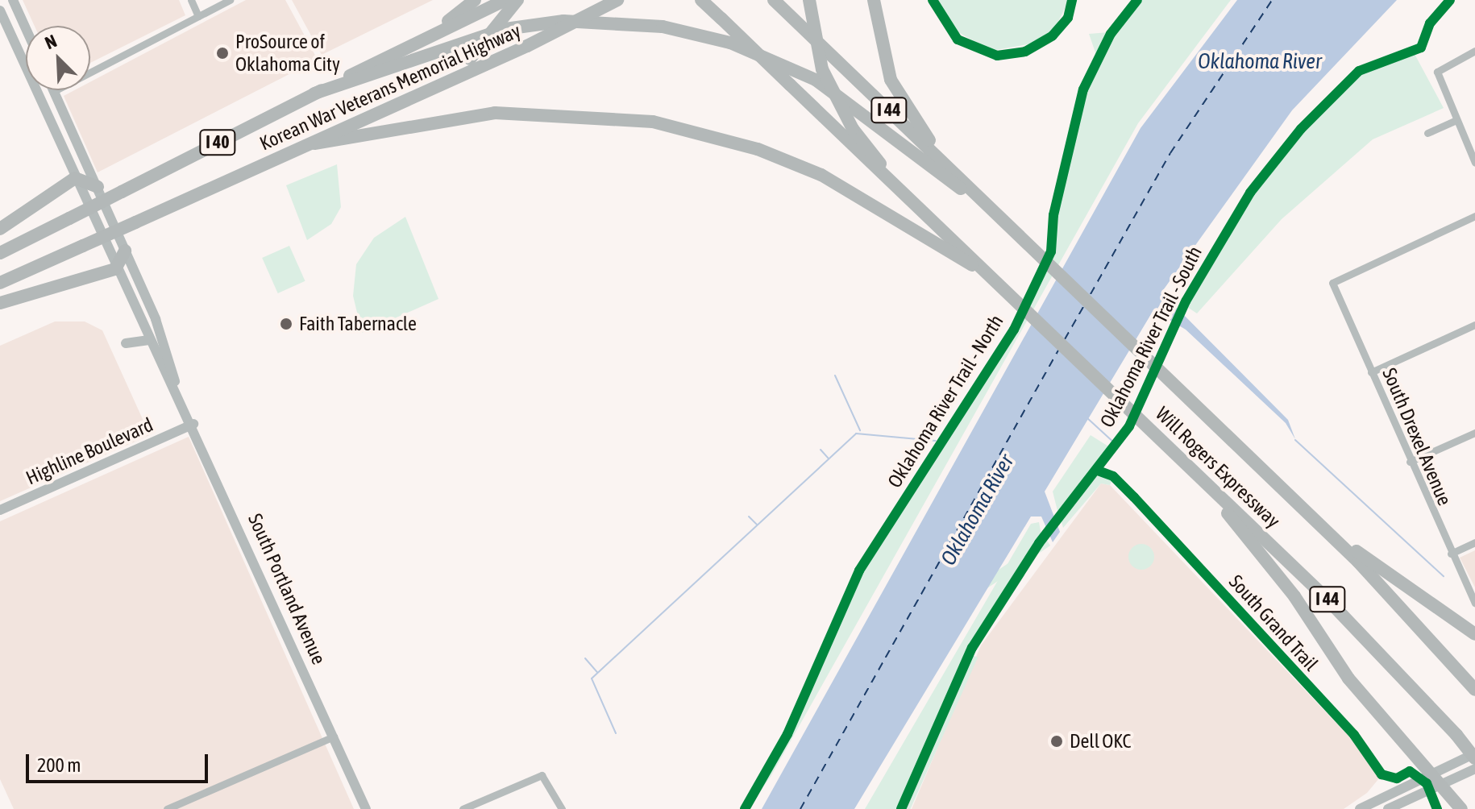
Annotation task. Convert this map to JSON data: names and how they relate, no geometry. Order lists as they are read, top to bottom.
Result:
{
  "streets": {
    "highway": [
      "Korean War Veterans Memorial Highway",
      "I 44",
      "I 40",
      "Will Rogers Expressway"
    ],
    "main road": ["Highline Boulevard", "South Portland Avenue"],
    "street": ["South Drexel Avenue"],
    "cycle path": ["Oklahoma River Trail - South", "Oklahoma River Trail - North", "South Grand Trail"]
  },
  "crossings": [
    ["Highline Boulevard", "South Portland Avenue"]
  ],
  "water": ["Oklahoma River"],
  "places": ["ProSource of Oklahoma City", "Faith Tabernacle", "Dell OKC"],
  "scale_bar": "200 m",
  "north": "top left"
}
